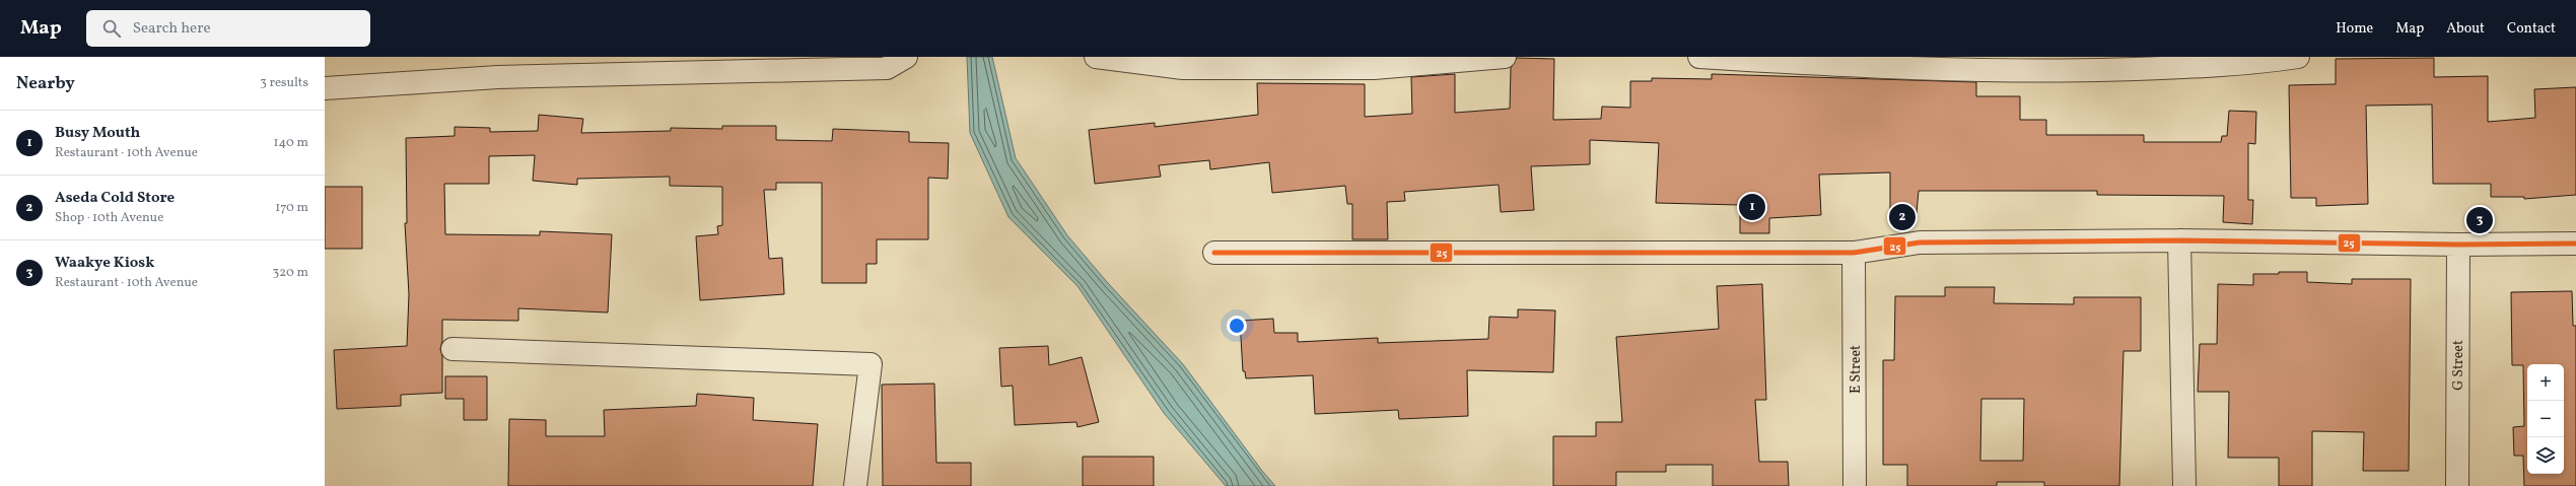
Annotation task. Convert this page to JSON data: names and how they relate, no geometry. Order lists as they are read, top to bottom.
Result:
{
  "streets": {
    "street": ["G Street", "E Street"]
  },
  "lines": ["transit line 25"],
  "page": {
    "header": "Map",
    "search": "Search here",
    "nav": [
      "Home",
      "Map",
      "About",
      "Contact"
    ],
    "heading": ["Nearby", "3 results"],
    "list": [
      {
        "mark": "1",
        "name": "Busy Mouth",
        "note": "Restaurant · 10th Avenue",
        "value": "140 m"
      },
      {
        "mark": "2",
        "name": "Aseda Cold Store",
        "note": "Shop · 10th Avenue",
        "value": "170 m"
      },
      {
        "mark": "3",
        "name": "Waakye Kiosk",
        "note": "Restaurant · 10th Avenue",
        "value": "320 m"
      }
    ],
    "pins": ["1", "2", "3"],
    "map_buttons": ["+", "−"]
  }
}
